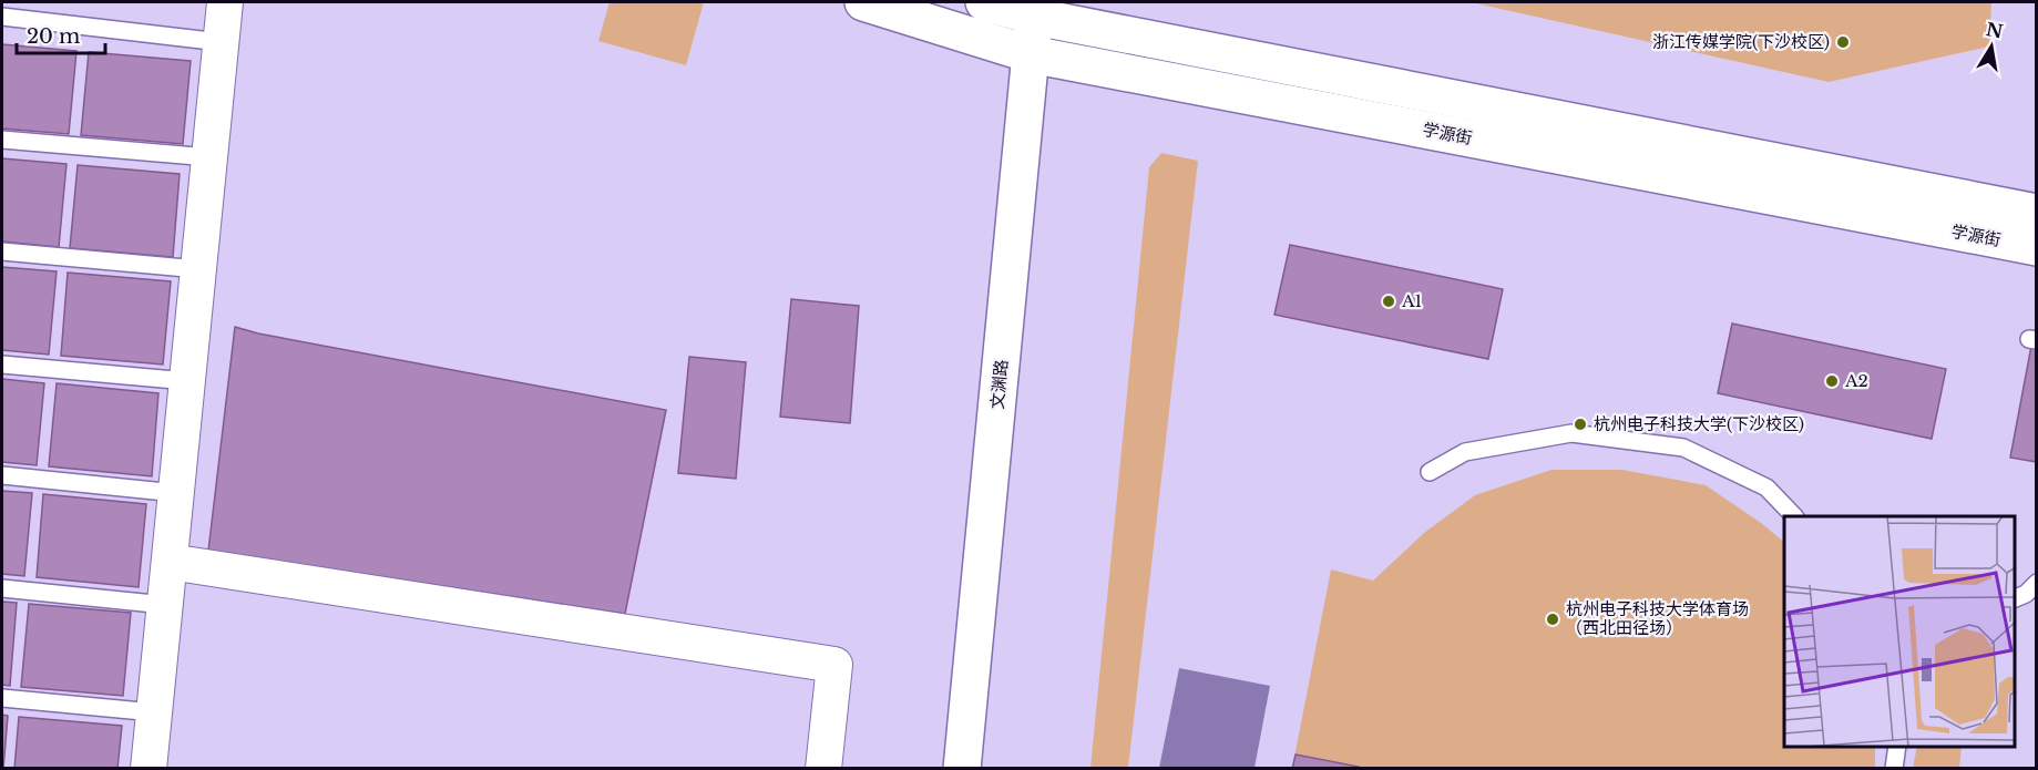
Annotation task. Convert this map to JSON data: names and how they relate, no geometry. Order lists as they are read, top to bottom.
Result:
{
  "streets": {
    "main road": ["学源街", "文渊路"]
  },
  "crossings": [
    ["学源街", "文渊路"]
  ],
  "places": [
    "浙江传媒学院(下沙校区)",
    "A1",
    "A2",
    "杭州电子科技大学(下沙校区)",
    "杭州电子科技大学体育场 （西北田径场）"
  ],
  "scale_bar": "20 m",
  "north": "top"
}
